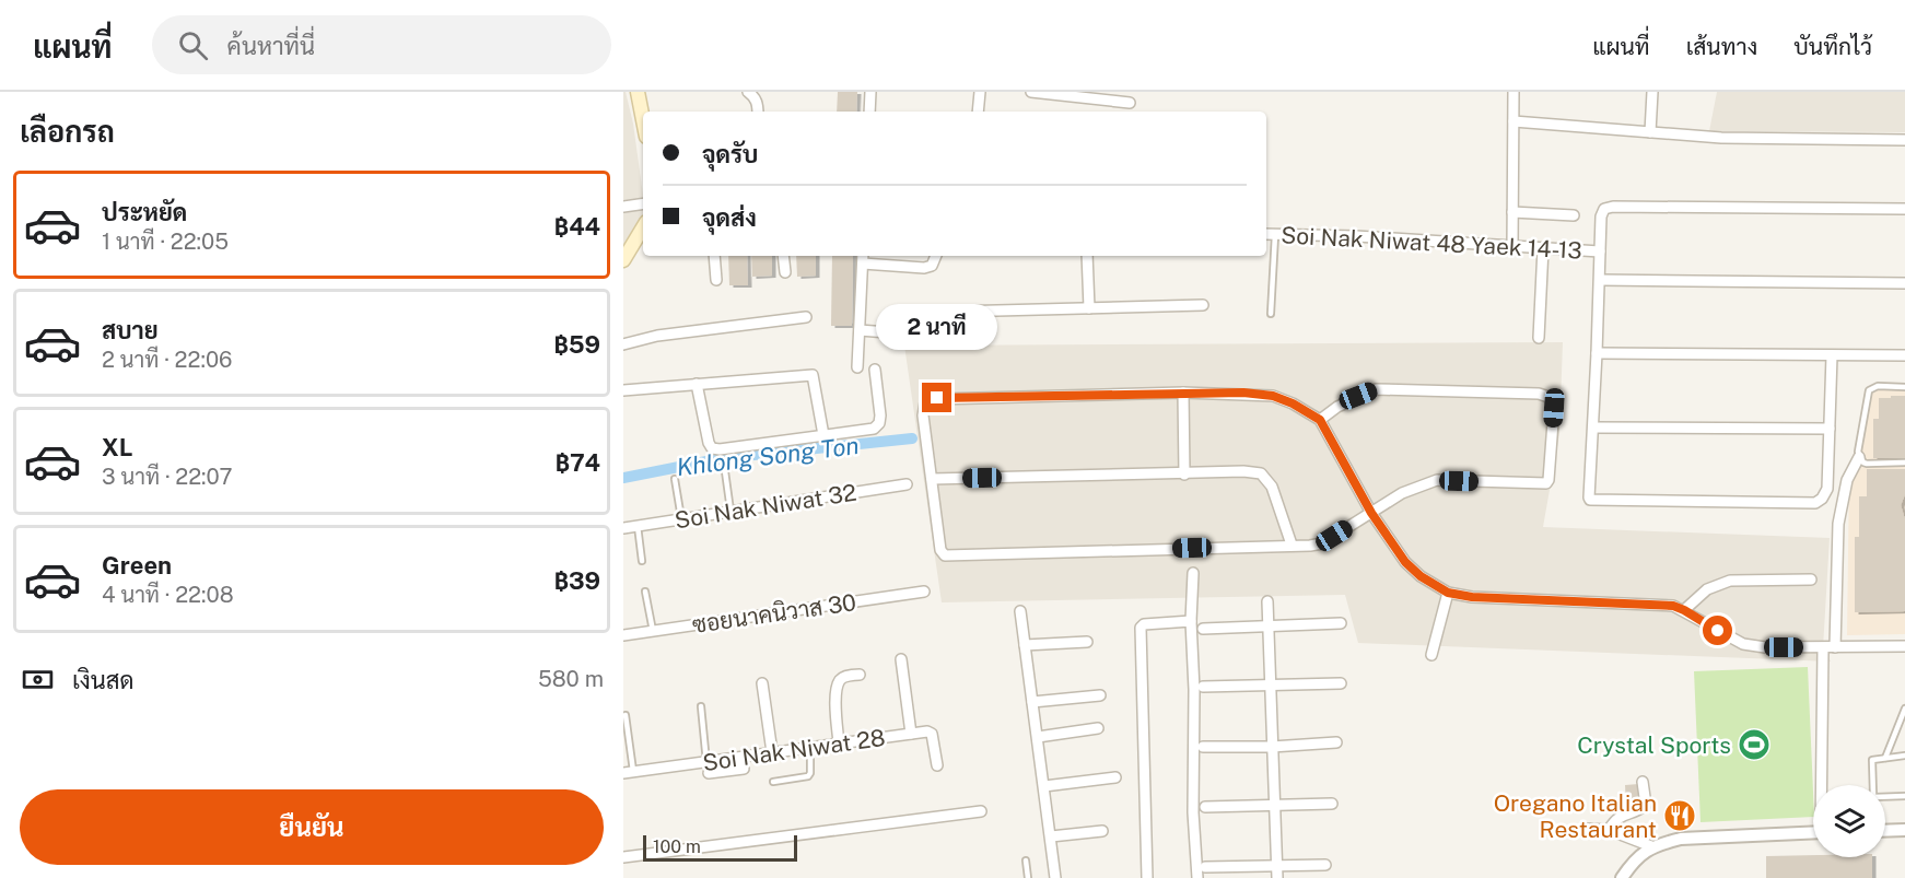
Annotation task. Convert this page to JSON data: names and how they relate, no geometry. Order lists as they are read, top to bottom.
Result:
{
  "streets": {
    "street": [
      "Soi Nak Niwat 48 Yaek 14-13",
      "Soi Nak Niwat 32",
      "ซอยนาคนิวาส 30",
      "Soi Nak Niwat 28"
    ]
  },
  "water": ["Khlong Song Ton"],
  "places": {
    "sports": ["Crystal Sports"],
    "restaurant": ["Oregano Italian Restaurant"]
  },
  "scale_bar": "100 m",
  "page": {
    "header": "แผนที่",
    "search": "ค้นหาที่นี่",
    "nav": ["แผนที่", "เส้นทาง", "บันทึกไว้"],
    "heading": "เลือกรถ",
    "banner": ["จุดรับ", "จุดส่ง"],
    "list": [
      {
        "name": "ประหยัด",
        "note": "1 นาที · 22:05",
        "value": "฿44"
      },
      {
        "name": "สบาย",
        "note": "2 นาที · 22:06",
        "value": "฿59"
      },
      {
        "name": "XL",
        "note": "3 นาที · 22:07",
        "value": "฿74"
      },
      {
        "name": "Green",
        "note": "4 นาที · 22:08",
        "value": "฿39"
      }
    ],
    "bubble": "2 นาที",
    "pay": ["เงินสด", "580 m"],
    "buttons": "ยืนยัน",
    "scale": "100 m"
  }
}
